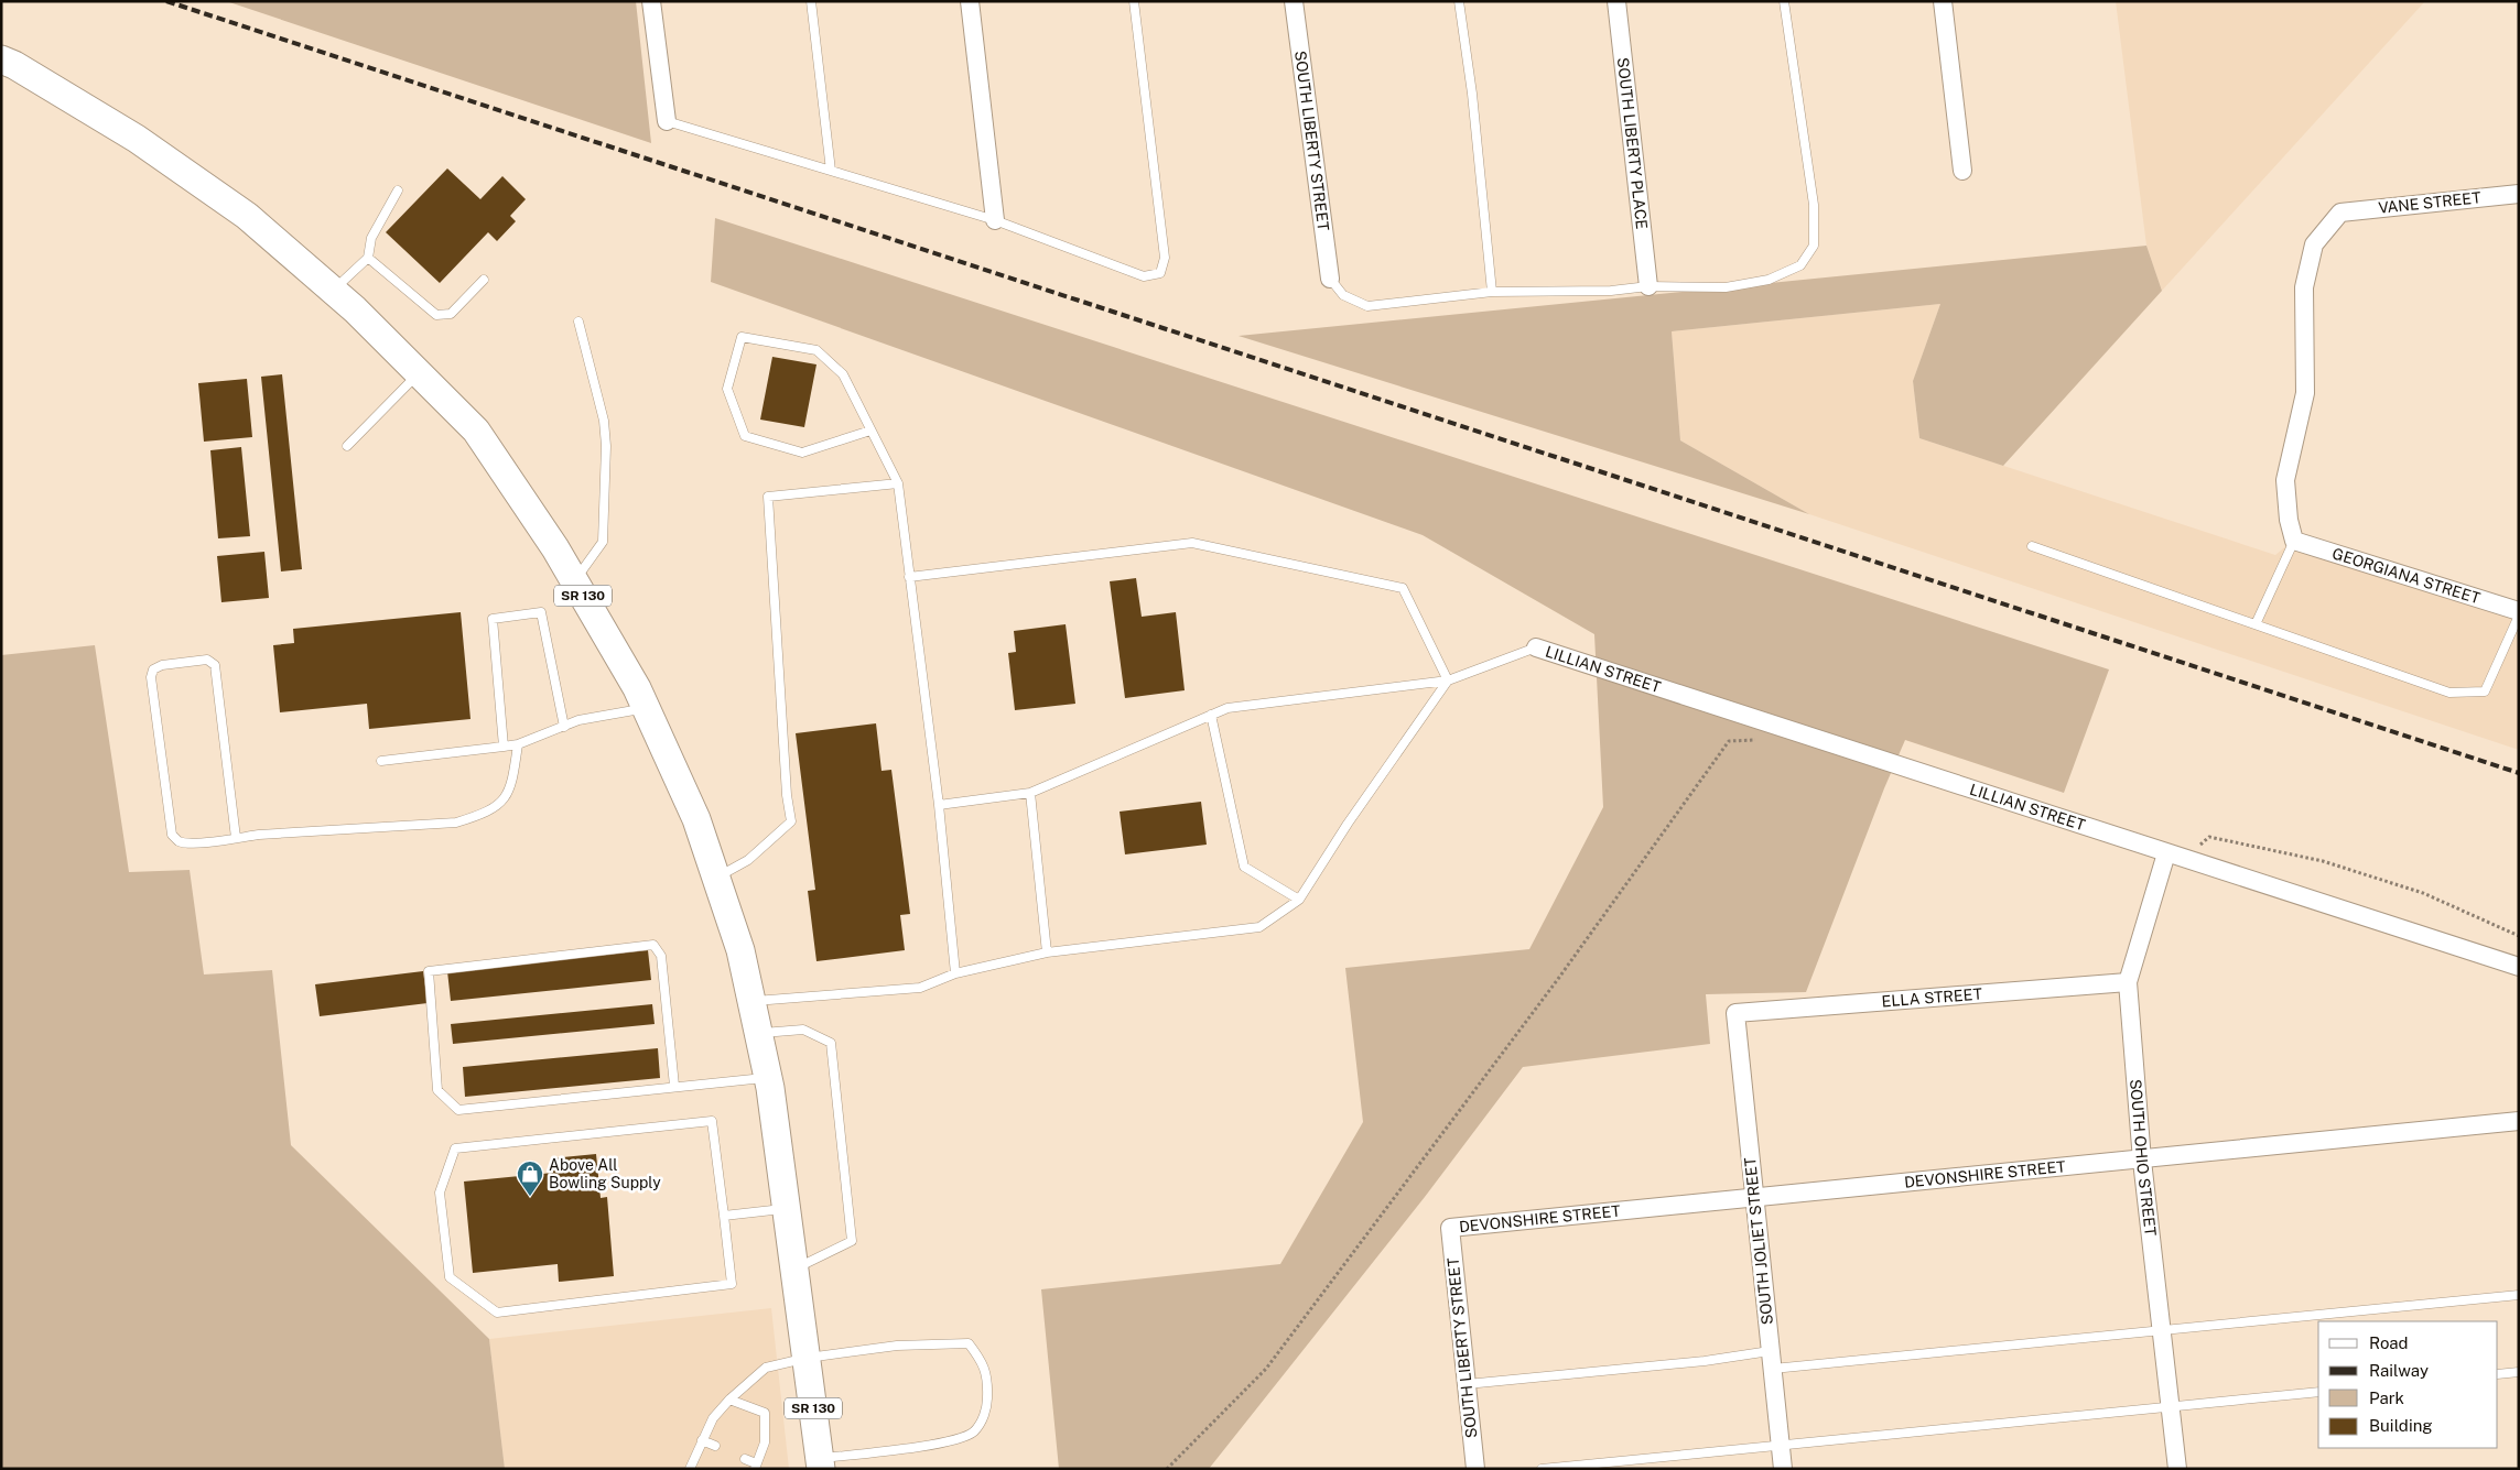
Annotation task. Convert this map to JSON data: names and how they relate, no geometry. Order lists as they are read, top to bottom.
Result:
{
  "streets": {
    "main road": ["SR 130"],
    "street": [
      "SOUTH LIBERTY STREET",
      "SOUTH LIBERTY PLACE",
      "VANE STREET",
      "GEORGIANA STREET",
      "LILLIAN STREET",
      "ELLA STREET",
      "SOUTH OHIO STREET",
      "DEVONSHIRE STREET",
      "SOUTH JOLIET STREET"
    ]
  },
  "crossings": [
    ["SOUTH LIBERTY STREET", "DEVONSHIRE STREET"],
    ["VANE STREET", "GEORGIANA STREET"],
    ["LILLIAN STREET", "SOUTH OHIO STREET"],
    ["ELLA STREET", "SOUTH OHIO STREET"],
    ["ELLA STREET", "SOUTH JOLIET STREET"],
    ["SOUTH OHIO STREET", "DEVONSHIRE STREET"],
    ["DEVONSHIRE STREET", "SOUTH JOLIET STREET"]
  ],
  "places": {
    "shop": ["Above All Bowling Supply"]
  },
  "legend": [
    "Road",
    "Railway",
    "Park",
    "Building"
  ]
}
